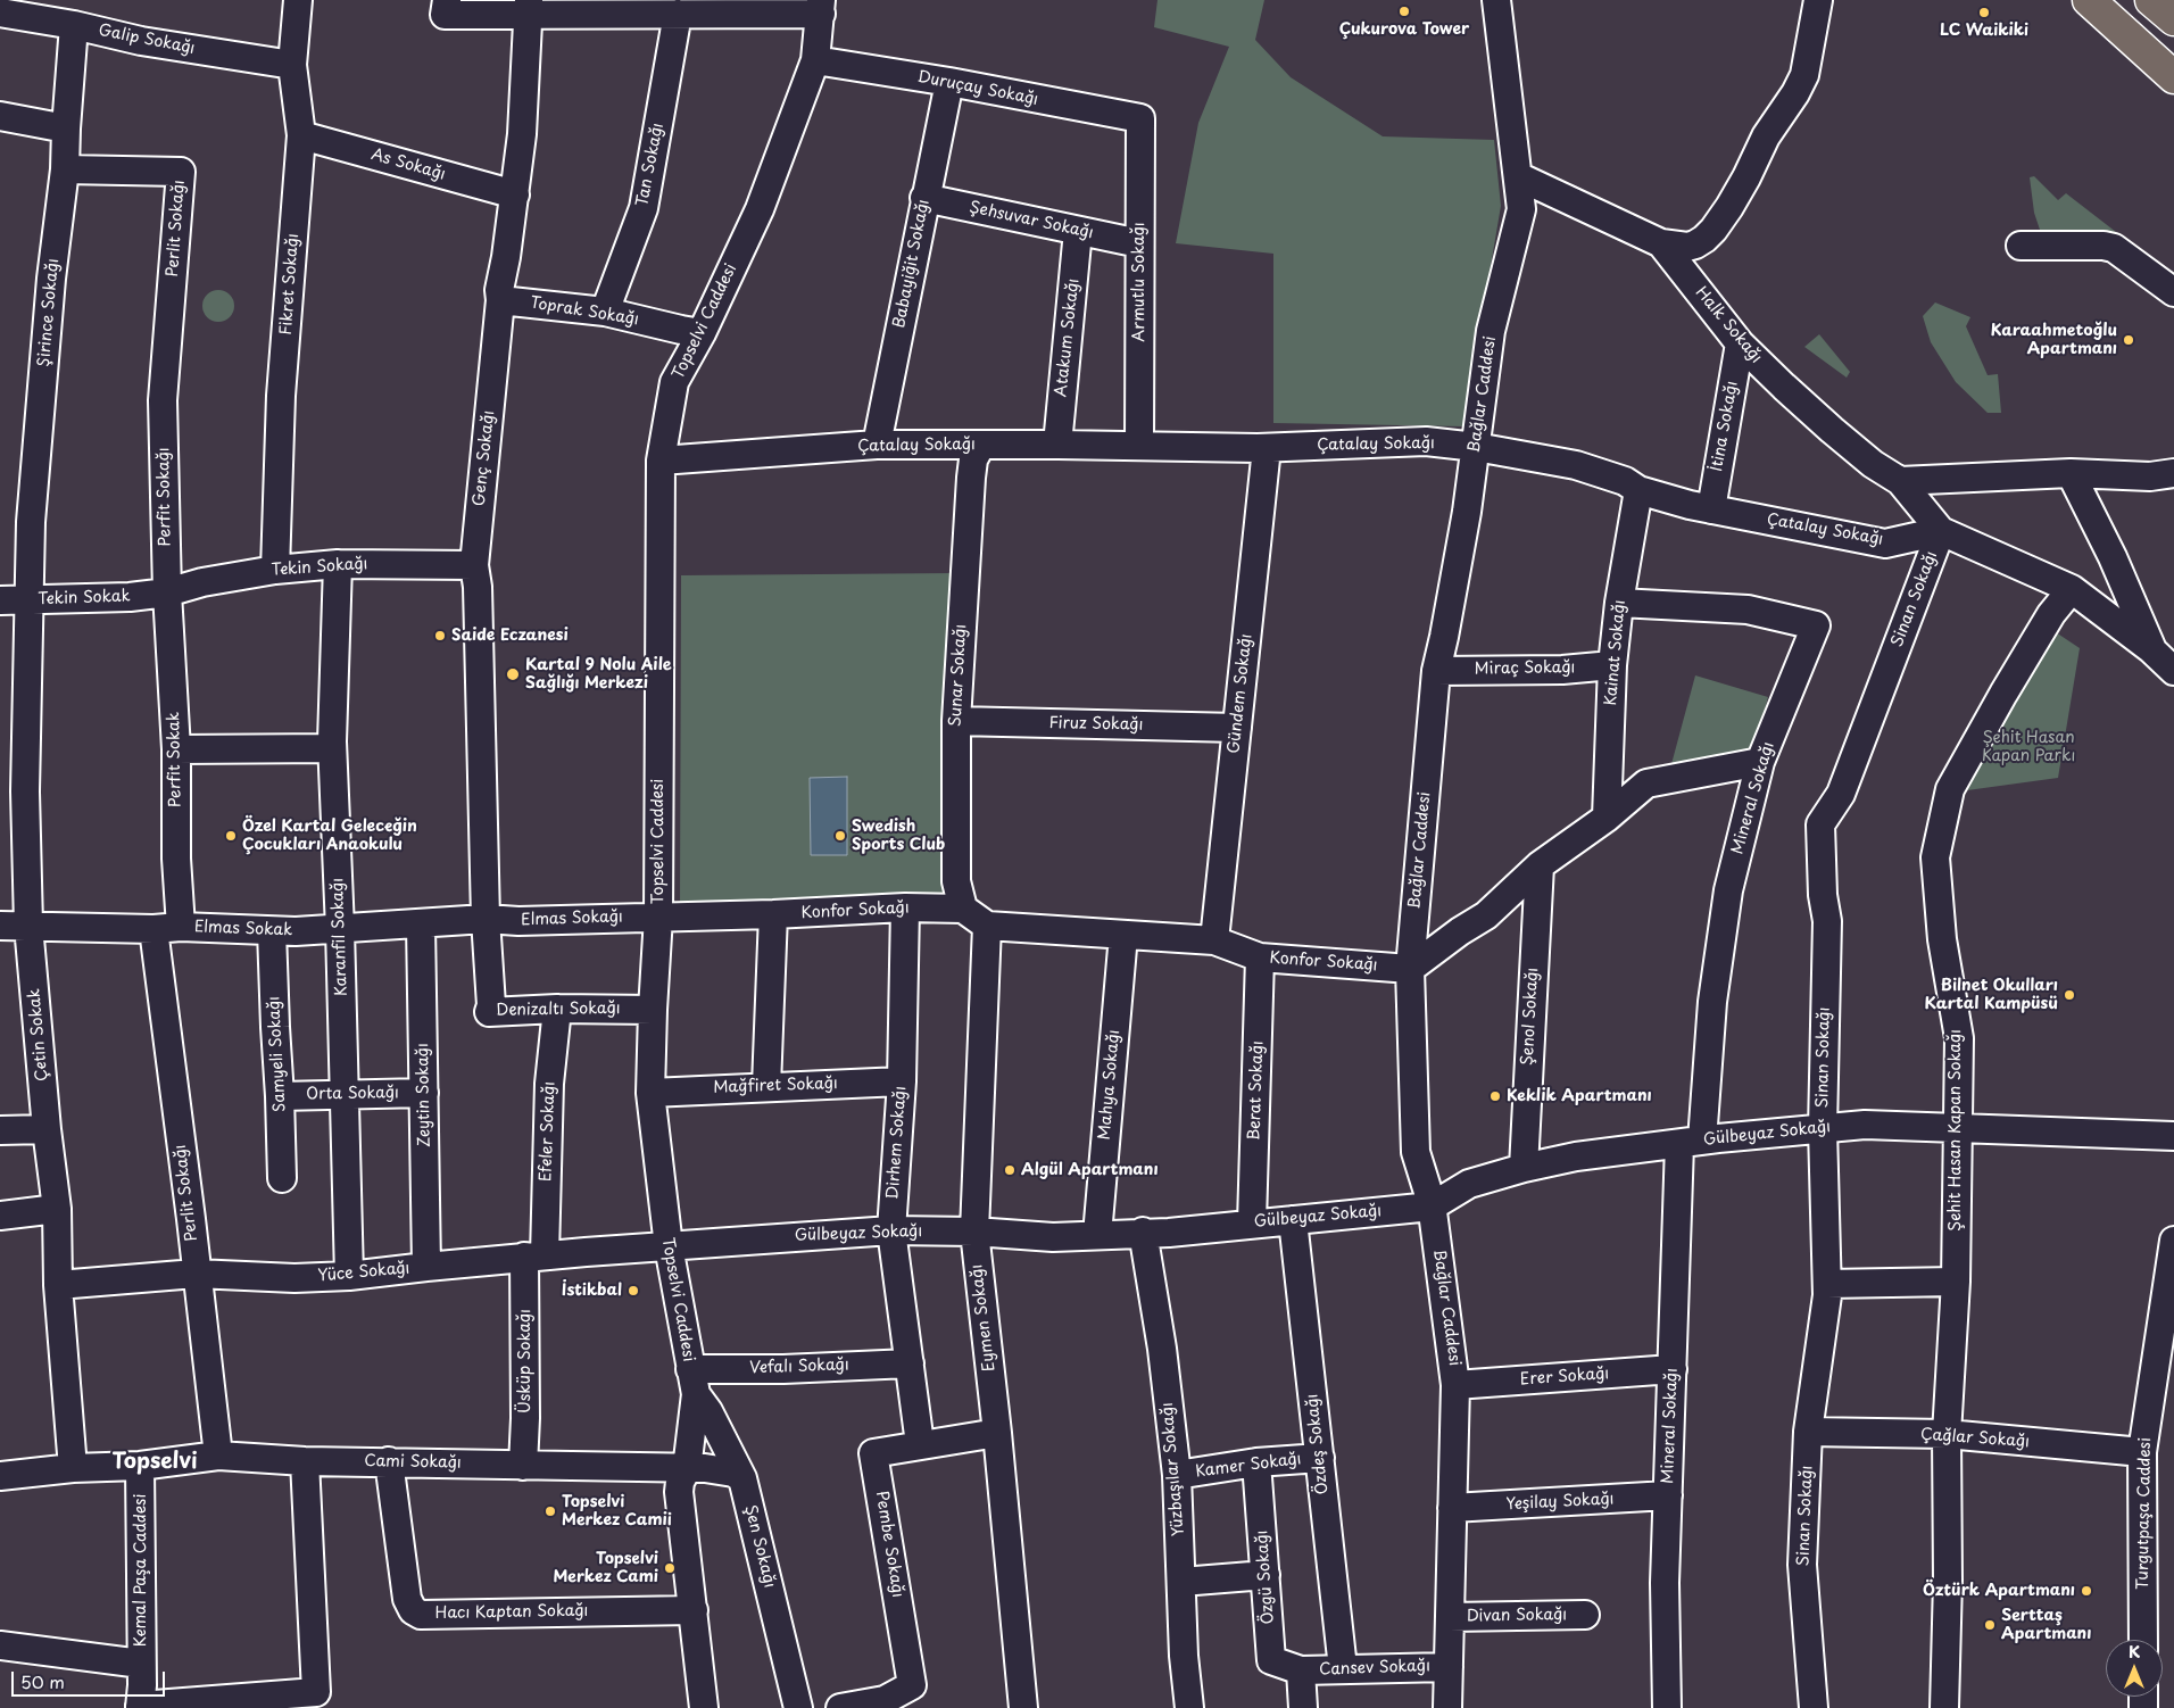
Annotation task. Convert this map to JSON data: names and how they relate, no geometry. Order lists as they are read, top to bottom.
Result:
{
  "streets": {
    "street": [
      "Galip Sokağı",
      "Duruçay Sokağı",
      "As Sokağı",
      "Tan Sokağı",
      "Şehsuvar Sokağı",
      "Perlit Sokağı",
      "Babayiğit Sokağı",
      "Armutlu Sokağı",
      "Fikret Sokağı",
      "Toprak Sokağı",
      "Şirince Sokağı",
      "Topselvi Caddesi",
      "Halk Sokağı",
      "Atakum Sokağı",
      "Bağlar Caddesi",
      "İtina Sokağı",
      "Çatalay Sokağı",
      "Genç Sokağı",
      "Perfit Sokağı",
      "Tekin Sokağı",
      "Tekin Sokak",
      "Sinan Sokağı",
      "Kainat Sokağı",
      "Miraç Sokağı",
      "Sunar Sokağı",
      "Gündem Sokağı",
      "Firuz Sokağı",
      "Perfit Sokak",
      "Mineral Sokağı",
      "Konfor Sokağı",
      "Elmas Sokağı",
      "Elmas Sokak",
      "Karanfil Sokağı",
      "Denizaltı Sokağı",
      "Şenol Sokağı",
      "Çetin Sokak",
      "Samyeli Sokağı",
      "Mahya Sokağı",
      "Mağfiret Sokağı",
      "Berat Sokağı",
      "Orta Sokağı",
      "Zeytin Sokağı",
      "Şehit Hasan Kapan Sokağı",
      "Efeler Sokağı",
      "Gülbeyaz Sokağı",
      "Dirhem Sokağı",
      "Yüce Sokağı",
      "Eymen Sokağı",
      "Üsküp Sokağı",
      "Vefalı Sokağı",
      "Erer Sokağı",
      "Çağlar Sokağı",
      "Özdeş Sokağı",
      "Cami Sokağı",
      "Kamer Sokağı",
      "Yüzbaşılar Sokağı",
      "Yeşilay Sokağı",
      "Turgutpaşa Caddesi",
      "Pembe Sokağı",
      "Şen Sokağı",
      "Kemal Paşa Caddesi",
      "Özgü Sokağı",
      "Hacı Kaptan Sokağı",
      "Divan Sokağı",
      "Cansev Sokağı"
    ]
  },
  "crossings": [
    ["Galip Sokağı", "Fikret Sokağı"],
    ["Galip Sokağı", "Şirince Sokağı"],
    ["Duruçay Sokağı", "Babayiğit Sokağı"],
    ["Duruçay Sokağı", "Armutlu Sokağı"],
    ["Duruçay Sokağı", "Topselvi Caddesi"],
    ["As Sokağı", "Fikret Sokağı"],
    ["As Sokağı", "Genç Sokağı"],
    ["Tan Sokağı", "Toprak Sokağı"],
    ["Şehsuvar Sokağı", "Babayiğit Sokağı"],
    ["Şehsuvar Sokağı", "Armutlu Sokağı"],
    ["Şehsuvar Sokağı", "Atakum Sokağı"],
    ["Perlit Sokağı", "Şirince Sokağı"],
    ["Perlit Sokağı", "Perfit Sokağı"],
    ["Perlit Sokağı", "Elmas Sokak"],
    ["Perlit Sokağı", "Yüce Sokağı"],
    ["Perlit Sokağı", "Cami Sokağı"],
    ["Babayiğit Sokağı", "Çatalay Sokağı"],
    ["Armutlu Sokağı", "Çatalay Sokağı"],
    ["Fikret Sokağı", "Tekin Sokağı"],
    ["Toprak Sokağı", "Topselvi Caddesi"],
    ["Toprak Sokağı", "Genç Sokağı"],
    ["Şirince Sokağı", "Tekin Sokak"],
    ["Şirince Sokağı", "Çetin Sokak"],
    ["Topselvi Caddesi", "Çatalay Sokağı"],
    ["Topselvi Caddesi", "Konfor Sokağı"],
    ["Topselvi Caddesi", "Elmas Sokağı"],
    ["Topselvi Caddesi", "Denizaltı Sokağı"],
    ["Topselvi Caddesi", "Mağfiret Sokağı"],
    ["Topselvi Caddesi", "Gülbeyaz Sokağı"],
    ["Topselvi Caddesi", "Yüce Sokağı"],
    ["Topselvi Caddesi", "Vefalı Sokağı"],
    ["Topselvi Caddesi", "Cami Sokağı"],
    ["Topselvi Caddesi", "Şen Sokağı"],
    ["Topselvi Caddesi", "Hacı Kaptan Sokağı"],
    ["Halk Sokağı", "Bağlar Caddesi"],
    ["Halk Sokağı", "İtina Sokağı"],
    ["Halk Sokağı", "Çatalay Sokağı"],
    ["Halk Sokağı", "Sinan Sokağı"],
    ["Atakum Sokağı", "Çatalay Sokağı"],
    ["Bağlar Caddesi", "Çatalay Sokağı"],
    ["Bağlar Caddesi", "Miraç Sokağı"],
    ["Bağlar Caddesi", "Konfor Sokağı"],
    ["Bağlar Caddesi", "Gülbeyaz Sokağı"],
    ["Bağlar Caddesi", "Erer Sokağı"],
    ["Bağlar Caddesi", "Yeşilay Sokağı"],
    ["Bağlar Caddesi", "Divan Sokağı"],
    ["Bağlar Caddesi", "Cansev Sokağı"],
    ["İtina Sokağı", "Çatalay Sokağı"],
    ["Çatalay Sokağı", "Sinan Sokağı"],
    ["Çatalay Sokağı", "Kainat Sokağı"],
    ["Çatalay Sokağı", "Sunar Sokağı"],
    ["Çatalay Sokağı", "Gündem Sokağı"],
    ["Genç Sokağı", "Tekin Sokağı"],
    ["Genç Sokağı", "Elmas Sokağı"],
    ["Genç Sokağı", "Elmas Sokak"],
    ["Genç Sokağı", "Denizaltı Sokağı"],
    ["Perfit Sokağı", "Tekin Sokağı"],
    ["Perfit Sokağı", "Tekin Sokak"],
    ["Perfit Sokağı", "Perfit Sokak"],
    ["Tekin Sokağı", "Tekin Sokak"],
    ["Tekin Sokağı", "Perfit Sokak"],
    ["Tekin Sokağı", "Karanfil Sokağı"],
    ["Tekin Sokak", "Perfit Sokak"],
    ["Tekin Sokak", "Çetin Sokak"],
    ["Sinan Sokağı", "Gülbeyaz Sokağı"],
    ["Sinan Sokağı", "Çağlar Sokağı"],
    ["Kainat Sokağı", "Miraç Sokağı"],
    ["Kainat Sokağı", "Mineral Sokağı"],
    ["Sunar Sokağı", "Firuz Sokağı"],
    ["Sunar Sokağı", "Konfor Sokağı"],
    ["Gündem Sokağı", "Firuz Sokağı"],
    ["Gündem Sokağı", "Konfor Sokağı"],
    ["Perfit Sokak", "Elmas Sokak"],
    ["Mineral Sokağı", "Gülbeyaz Sokağı"],
    ["Mineral Sokağı", "Erer Sokağı"],
    ["Mineral Sokağı", "Yeşilay Sokağı"],
    ["Konfor Sokağı", "Elmas Sokağı"],
    ["Konfor Sokağı", "Mahya Sokağı"],
    ["Konfor Sokağı", "Berat Sokağı"],
    ["Konfor Sokağı", "Dirhem Sokağı"],
    ["Konfor Sokağı", "Eymen Sokağı"],
    ["Elmas Sokağı", "Elmas Sokak"],
    ["Elmas Sokağı", "Denizaltı Sokağı"],
    ["Elmas Sokak", "Karanfil Sokağı"],
    ["Elmas Sokak", "Denizaltı Sokağı"],
    ["Elmas Sokak", "Çetin Sokak"],
    ["Elmas Sokak", "Samyeli Sokağı"],
    ["Elmas Sokak", "Zeytin Sokağı"],
    ["Karanfil Sokağı", "Orta Sokağı"],
    ["Karanfil Sokağı", "Yüce Sokağı"],
    ["Denizaltı Sokağı", "Efeler Sokağı"],
    ["Şenol Sokağı", "Gülbeyaz Sokağı"],
    ["Çetin Sokak", "Yüce Sokağı"],
    ["Çetin Sokak", "Cami Sokağı"],
    ["Samyeli Sokağı", "Orta Sokağı"],
    ["Mahya Sokağı", "Gülbeyaz Sokağı"],
    ["Mağfiret Sokağı", "Dirhem Sokağı"],
    ["Berat Sokağı", "Gülbeyaz Sokağı"],
    ["Orta Sokağı", "Zeytin Sokağı"],
    ["Zeytin Sokağı", "Yüce Sokağı"],
    ["Şehit Hasan Kapan Sokağı", "Gülbeyaz Sokağı"],
    ["Şehit Hasan Kapan Sokağı", "Çağlar Sokağı"],
    ["Efeler Sokağı", "Yüce Sokağı"],
    ["Efeler Sokağı", "Üsküp Sokağı"],
    ["Gülbeyaz Sokağı", "Dirhem Sokağı"],
    ["Gülbeyaz Sokağı", "Yüce Sokağı"],
    ["Gülbeyaz Sokağı", "Eymen Sokağı"],
    ["Gülbeyaz Sokağı", "Özdeş Sokağı"],
    ["Gülbeyaz Sokağı", "Yüzbaşılar Sokağı"],
    ["Dirhem Sokağı", "Vefalı Sokağı"],
    ["Dirhem Sokağı", "Pembe Sokağı"],
    ["Yüce Sokağı", "Üsküp Sokağı"],
    ["Eymen Sokağı", "Pembe Sokağı"],
    ["Üsküp Sokağı", "Cami Sokağı"],
    ["Vefalı Sokağı", "Şen Sokağı"],
    ["Çağlar Sokağı", "Turgutpaşa Caddesi"],
    ["Özdeş Sokağı", "Kamer Sokağı"],
    ["Özdeş Sokağı", "Cansev Sokağı"],
    ["Cami Sokağı", "Şen Sokağı"],
    ["Cami Sokağı", "Kemal Paşa Caddesi"],
    ["Cami Sokağı", "Hacı Kaptan Sokağı"],
    ["Kamer Sokağı", "Yüzbaşılar Sokağı"],
    ["Kamer Sokağı", "Özgü Sokağı"],
    ["Özgü Sokağı", "Cansev Sokağı"]
  ],
  "districts": ["Topselvi"],
  "parks": ["Şehit Hasan Kapan Parkı"],
  "places": [
    "Çukurova Tower",
    "LC Waikiki",
    "Karaahmetoğlu Apartmanı",
    "Saide Eczanesi",
    "Kartal 9 Nolu Aile Sağlığı Merkezi",
    "Özel Kartal Geleceğin Çocukları Anaokulu",
    "Swedish Sports Club",
    "Bilnet Okulları Kartal Kampüsü",
    "Keklik Apartmanı",
    "Algül Apartmanı",
    "İstikbal",
    "Topselvi Merkez Camii",
    "Topselvi̇ Merkez Cami̇",
    "Öztürk Apartmanı",
    "Serttaş Apartmanı"
  ],
  "scale_bar": "50 m",
  "north": "top"
}
